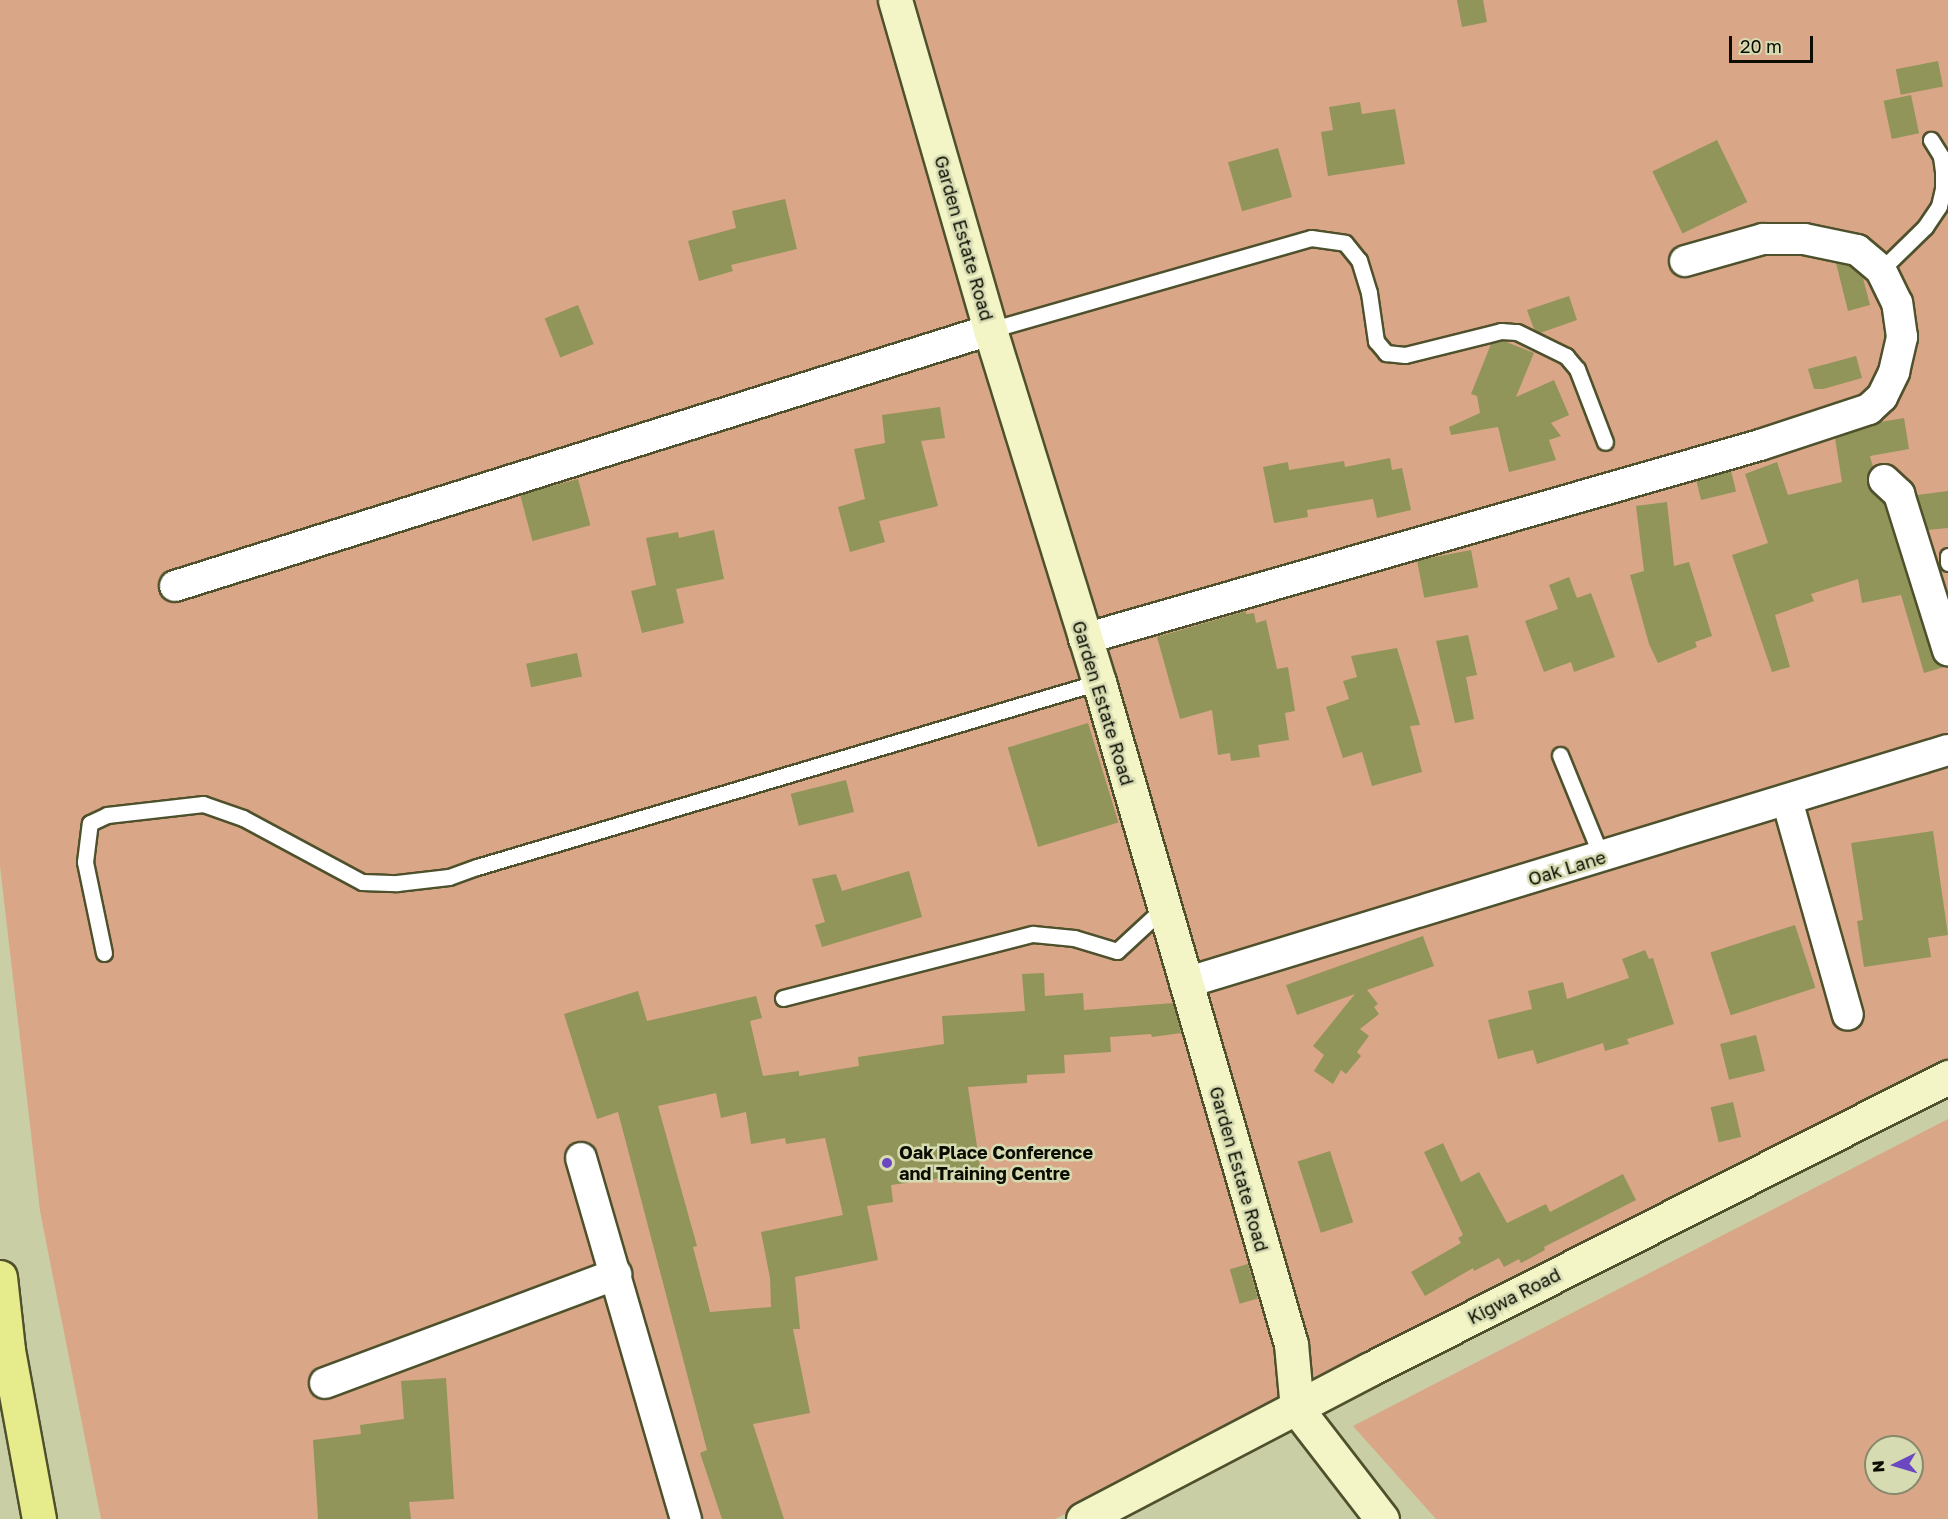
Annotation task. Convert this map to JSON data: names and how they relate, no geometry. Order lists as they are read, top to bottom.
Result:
{
  "streets": {
    "street": ["Garden Estate Road", "Oak Lane", "Kigwa Road"]
  },
  "crossings": [
    ["Garden Estate Road", "Oak Lane"],
    ["Garden Estate Road", "Kigwa Road"]
  ],
  "places": ["Oak Place Conference and Training Centre"],
  "scale_bar": "20 m",
  "north": "left"
}
